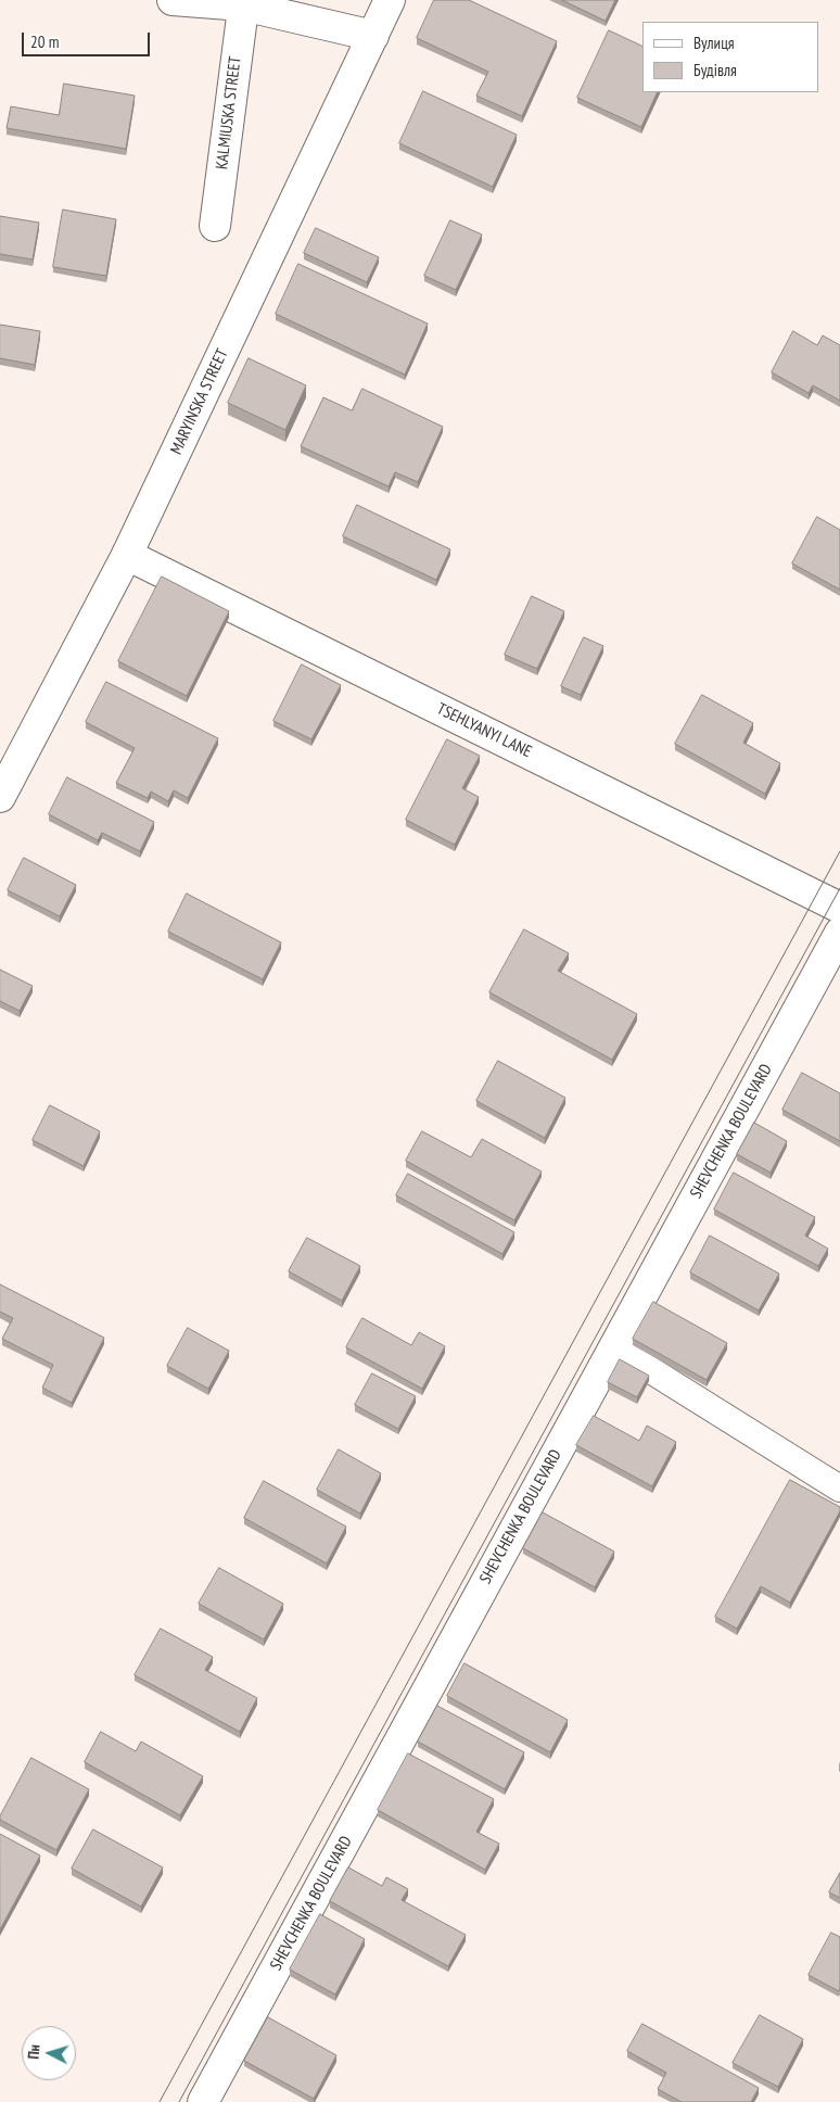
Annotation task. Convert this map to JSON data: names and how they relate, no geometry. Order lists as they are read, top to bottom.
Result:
{
  "streets": {
    "street": [
      "KALMIUSKA STREET",
      "MARYINSKA STREET",
      "TSEHLYANYI LANE",
      "SHEVCHENKA BOULEVARD"
    ]
  },
  "crossings": [
    ["MARYINSKA STREET", "TSEHLYANYI LANE"]
  ],
  "legend": ["Вулиця", "Будівля"],
  "scale_bar": "20 m",
  "north": "left"
}
